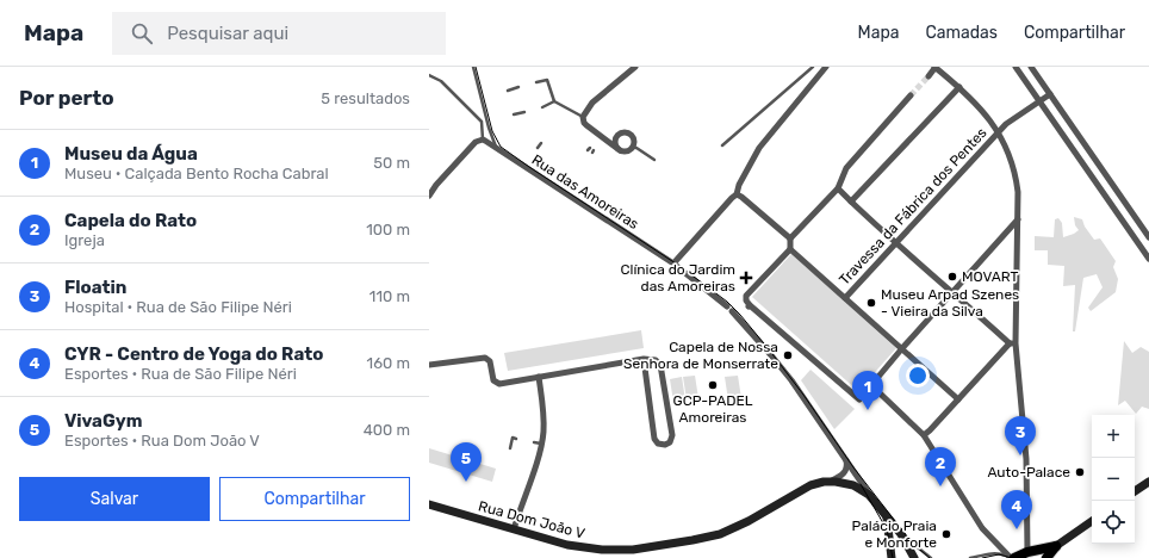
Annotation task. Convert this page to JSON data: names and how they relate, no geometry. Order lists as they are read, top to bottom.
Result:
{
  "streets": {
    "main road": ["Rua Dom João V"],
    "street": ["Rua das Amoreiras", "Travessa da Fábrica dos Pentes"]
  },
  "crossings": [
    ["Rua das Amoreiras", "Rua Dom João V"]
  ],
  "places": {
    "other": [
      "MOVART",
      "Museu Arpad Szenes - Vieira da Silva",
      "Capela de Nossa Senhora de Monserrate",
      "GCP-PADEL Amoreiras",
      "Auto-Palace",
      "Palácio Praia e Monforte"
    ],
    "health": ["Clínica do Jardim das Amoreiras"]
  },
  "page": {
    "header": "Mapa",
    "search": "Pesquisar aqui",
    "nav": ["Mapa", "Camadas", "Compartilhar"],
    "heading": ["Por perto", "5 resultados"],
    "list": [
      {
        "mark": "1",
        "name": "Museu da Água",
        "note": "Museu · Calçada Bento Rocha Cabral",
        "value": "50 m"
      },
      {
        "mark": "2",
        "name": "Capela do Rato",
        "note": "Igreja",
        "value": "100 m"
      },
      {
        "mark": "3",
        "name": "Floatin",
        "note": "Hospital · Rua de São Filipe Néri",
        "value": "110 m"
      },
      {
        "mark": "4",
        "name": "CYR - Centro de Yoga do Rato",
        "note": "Esportes · Rua de São Filipe Néri",
        "value": "160 m"
      },
      {
        "mark": "5",
        "name": "VivaGym",
        "note": "Esportes · Rua Dom João V",
        "value": "400 m"
      }
    ],
    "pins": [
      "1",
      "3",
      "5",
      "2",
      "4"
    ],
    "map_buttons": ["+", "−"],
    "buttons": ["Salvar", "Compartilhar"]
  }
}
